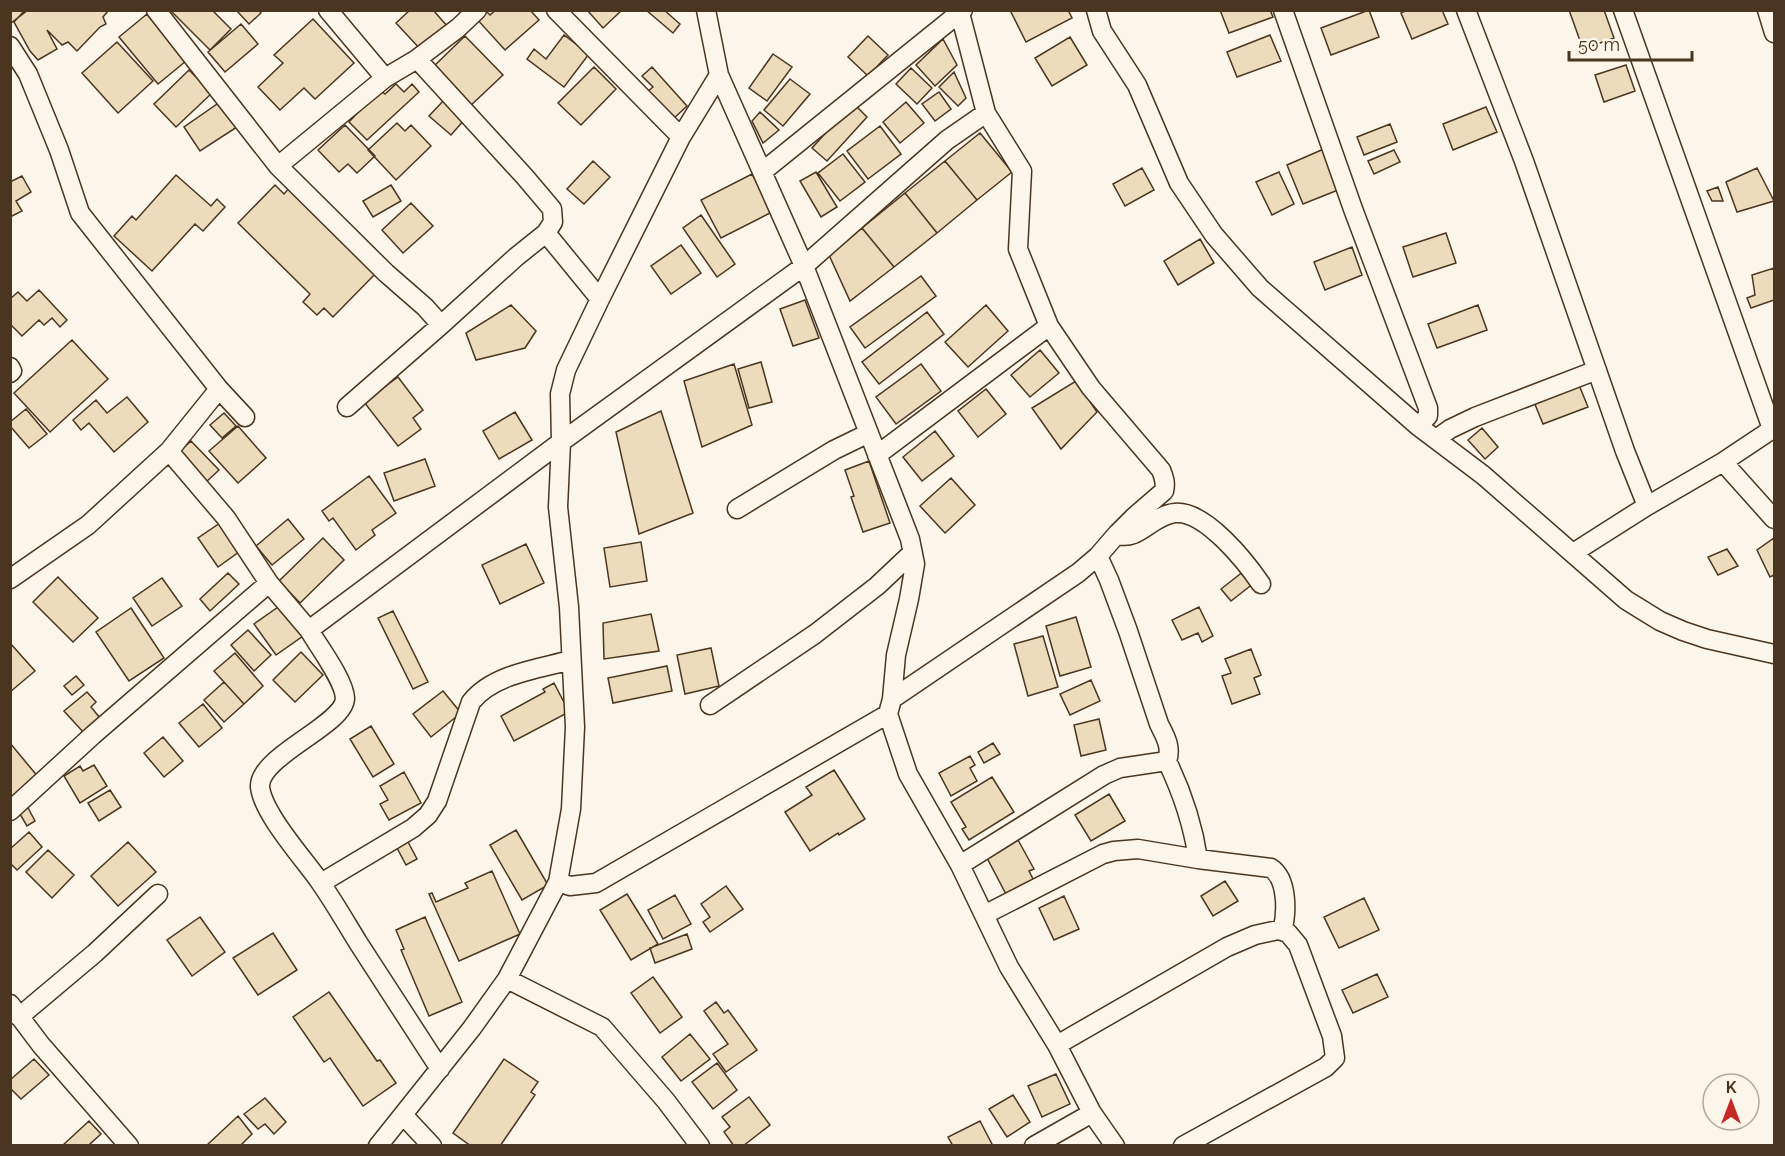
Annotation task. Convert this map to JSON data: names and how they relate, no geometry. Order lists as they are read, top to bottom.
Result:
{
  "scale_bar": "50 m",
  "north": "top"
}
